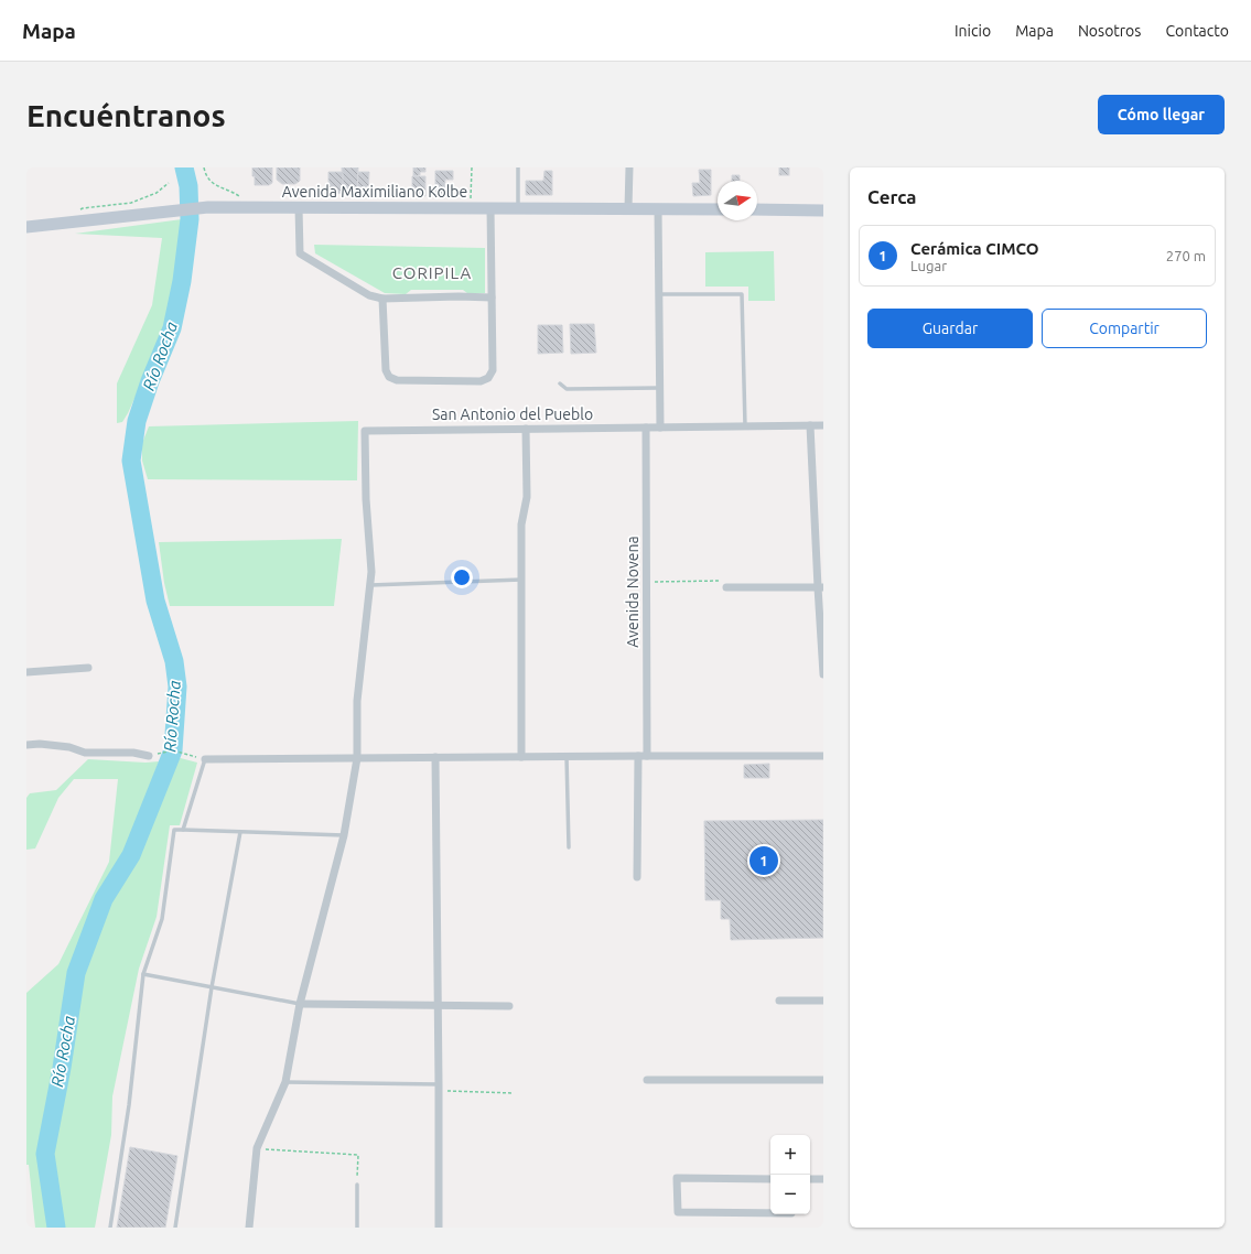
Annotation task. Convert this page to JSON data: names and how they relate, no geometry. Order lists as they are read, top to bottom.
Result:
{
  "streets": {
    "main road": ["Avenida Maximiliano Kolbe"],
    "street": ["San Antonio del Pueblo", "Avenida Novena"]
  },
  "crossings": [
    ["San Antonio del Pueblo", "Avenida Novena"]
  ],
  "districts": ["CORIPILA"],
  "water": ["Río Rocha"],
  "north": "right",
  "page": {
    "header": "Mapa",
    "nav": [
      "Inicio",
      "Mapa",
      "Nosotros",
      "Contacto"
    ],
    "buttons": [
      "Cómo llegar",
      ["Guardar", "Compartir"]
    ],
    "title": "Encuéntranos",
    "heading": "Cerca",
    "list": [
      {
        "mark": "1",
        "name": "Cerámica CIMCO",
        "note": "Lugar",
        "value": "270 m"
      }
    ],
    "pins": "1",
    "map_buttons": ["+", "−"]
  }
}
